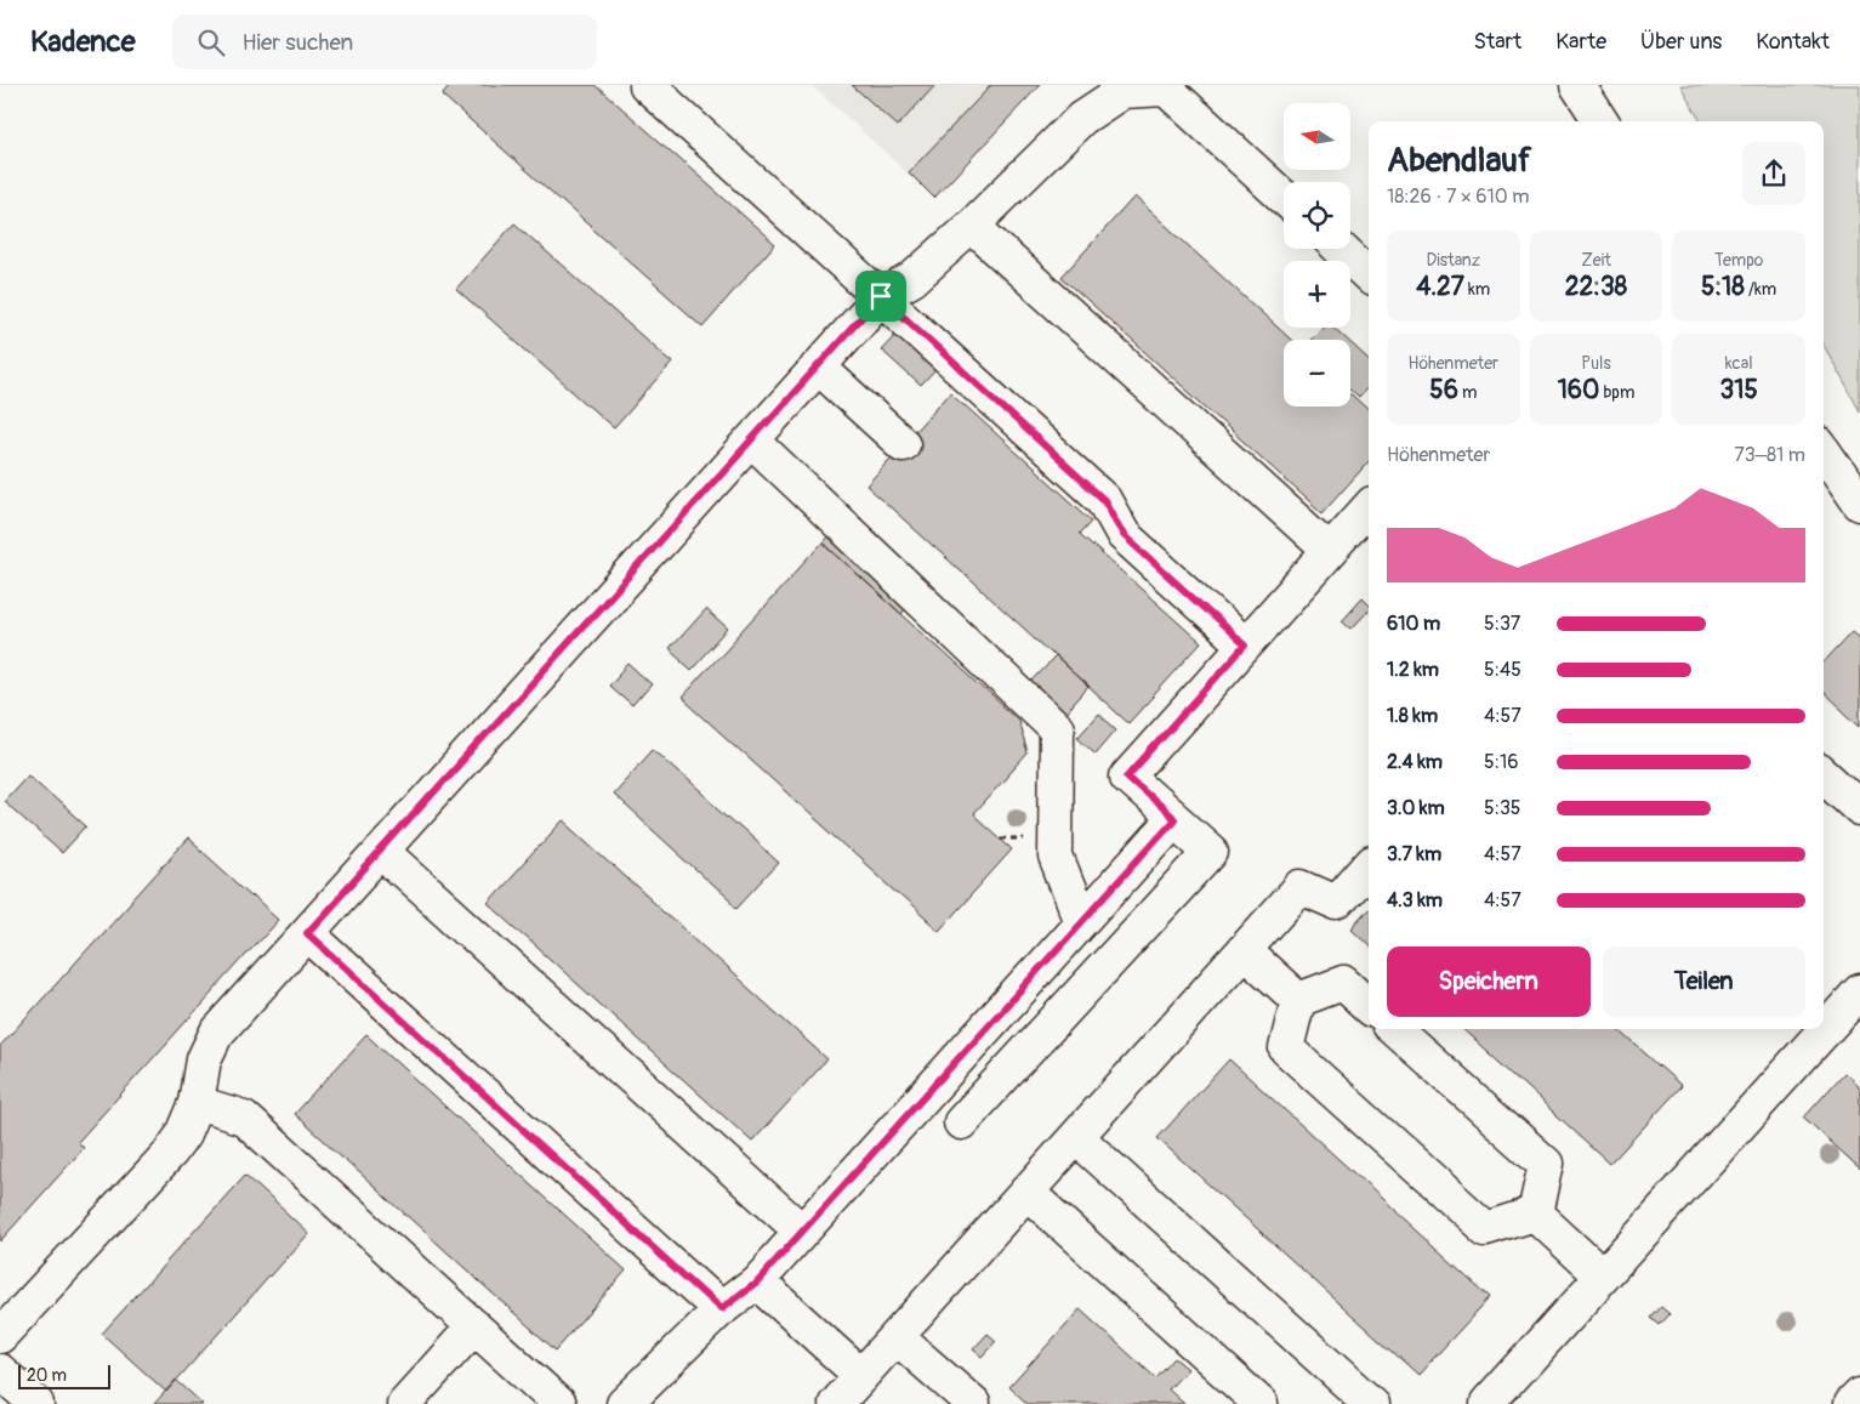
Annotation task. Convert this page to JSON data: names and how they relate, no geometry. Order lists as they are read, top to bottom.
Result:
{
  "scale_bar": "20 m",
  "north": "left",
  "page": {
    "header": "Kadence",
    "search": "Hier suchen",
    "nav": [
      "Start",
      "Karte",
      "Über uns",
      "Kontakt"
    ],
    "map_buttons": ["+", "−"],
    "heading": ["Abendlauf", "18:26 · 7 × 610 m"],
    "stats": [
      ["Distanz", "4.27 km"],
      ["Zeit", "22:38"],
      ["Tempo", "5:18 /km"],
      ["Höhenmeter", "56 m"],
      ["Puls", "160 bpm"],
      ["kcal", "315"]
    ],
    "chart": ["Höhenmeter", "73–81 m"],
    "list": [
      {
        "name": "610 m",
        "note": "5:37"
      },
      {
        "name": "1.2 km",
        "note": "5:45"
      },
      {
        "name": "1.8 km",
        "note": "4:57"
      },
      {
        "name": "2.4 km",
        "note": "5:16"
      },
      {
        "name": "3.0 km",
        "note": "5:35"
      },
      {
        "name": "3.7 km",
        "note": "4:57"
      },
      {
        "name": "4.3 km",
        "note": "4:57"
      }
    ],
    "buttons": ["Speichern", "Teilen"],
    "scale": "20 m"
  }
}
